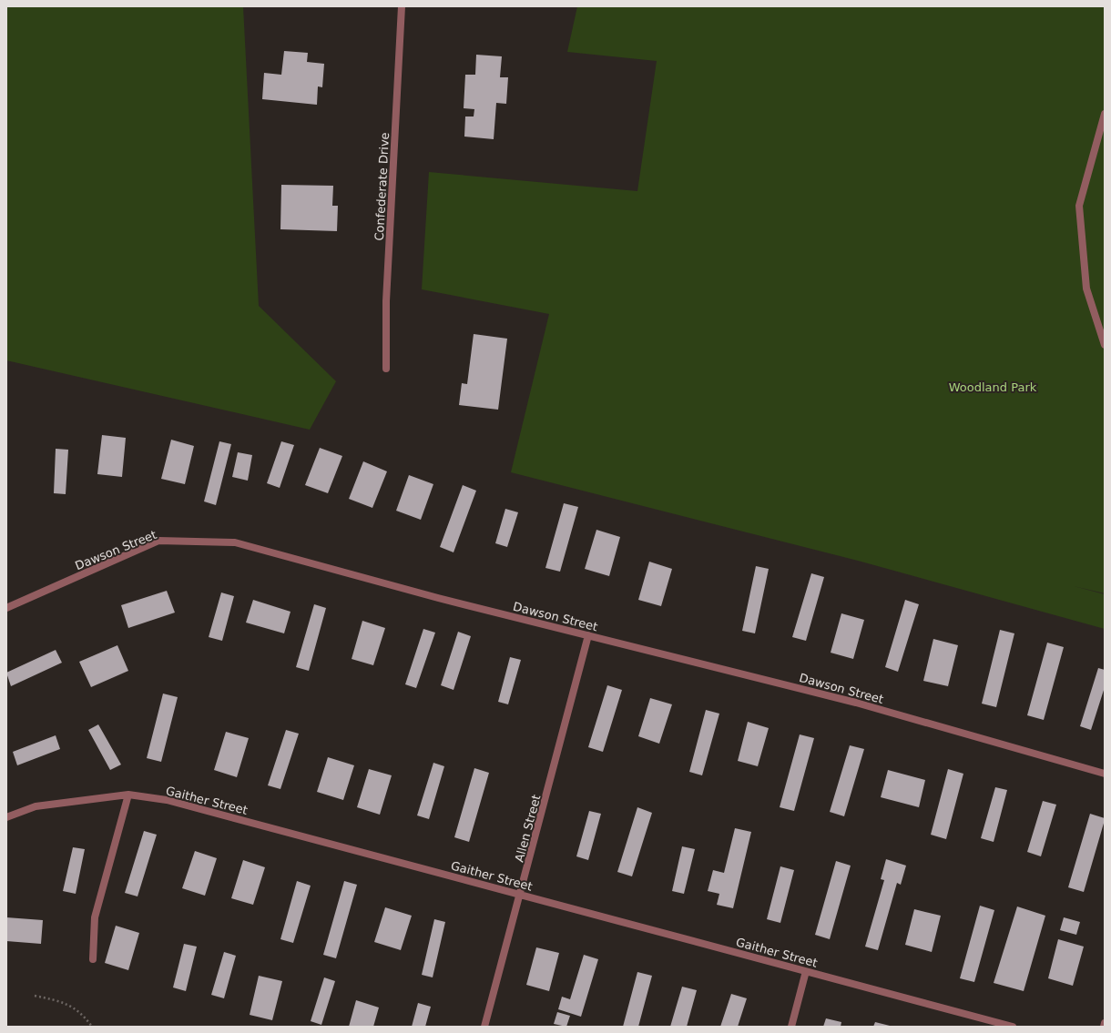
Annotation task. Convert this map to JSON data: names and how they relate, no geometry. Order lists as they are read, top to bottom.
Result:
{
  "streets": {
    "street": [
      "Confederate Drive",
      "Dawson Street",
      "Gaither Street",
      "Allen Street"
    ]
  },
  "crossings": [
    ["Dawson Street", "Allen Street"],
    ["Gaither Street", "Allen Street"]
  ],
  "parks": ["Woodland Park"]
}
